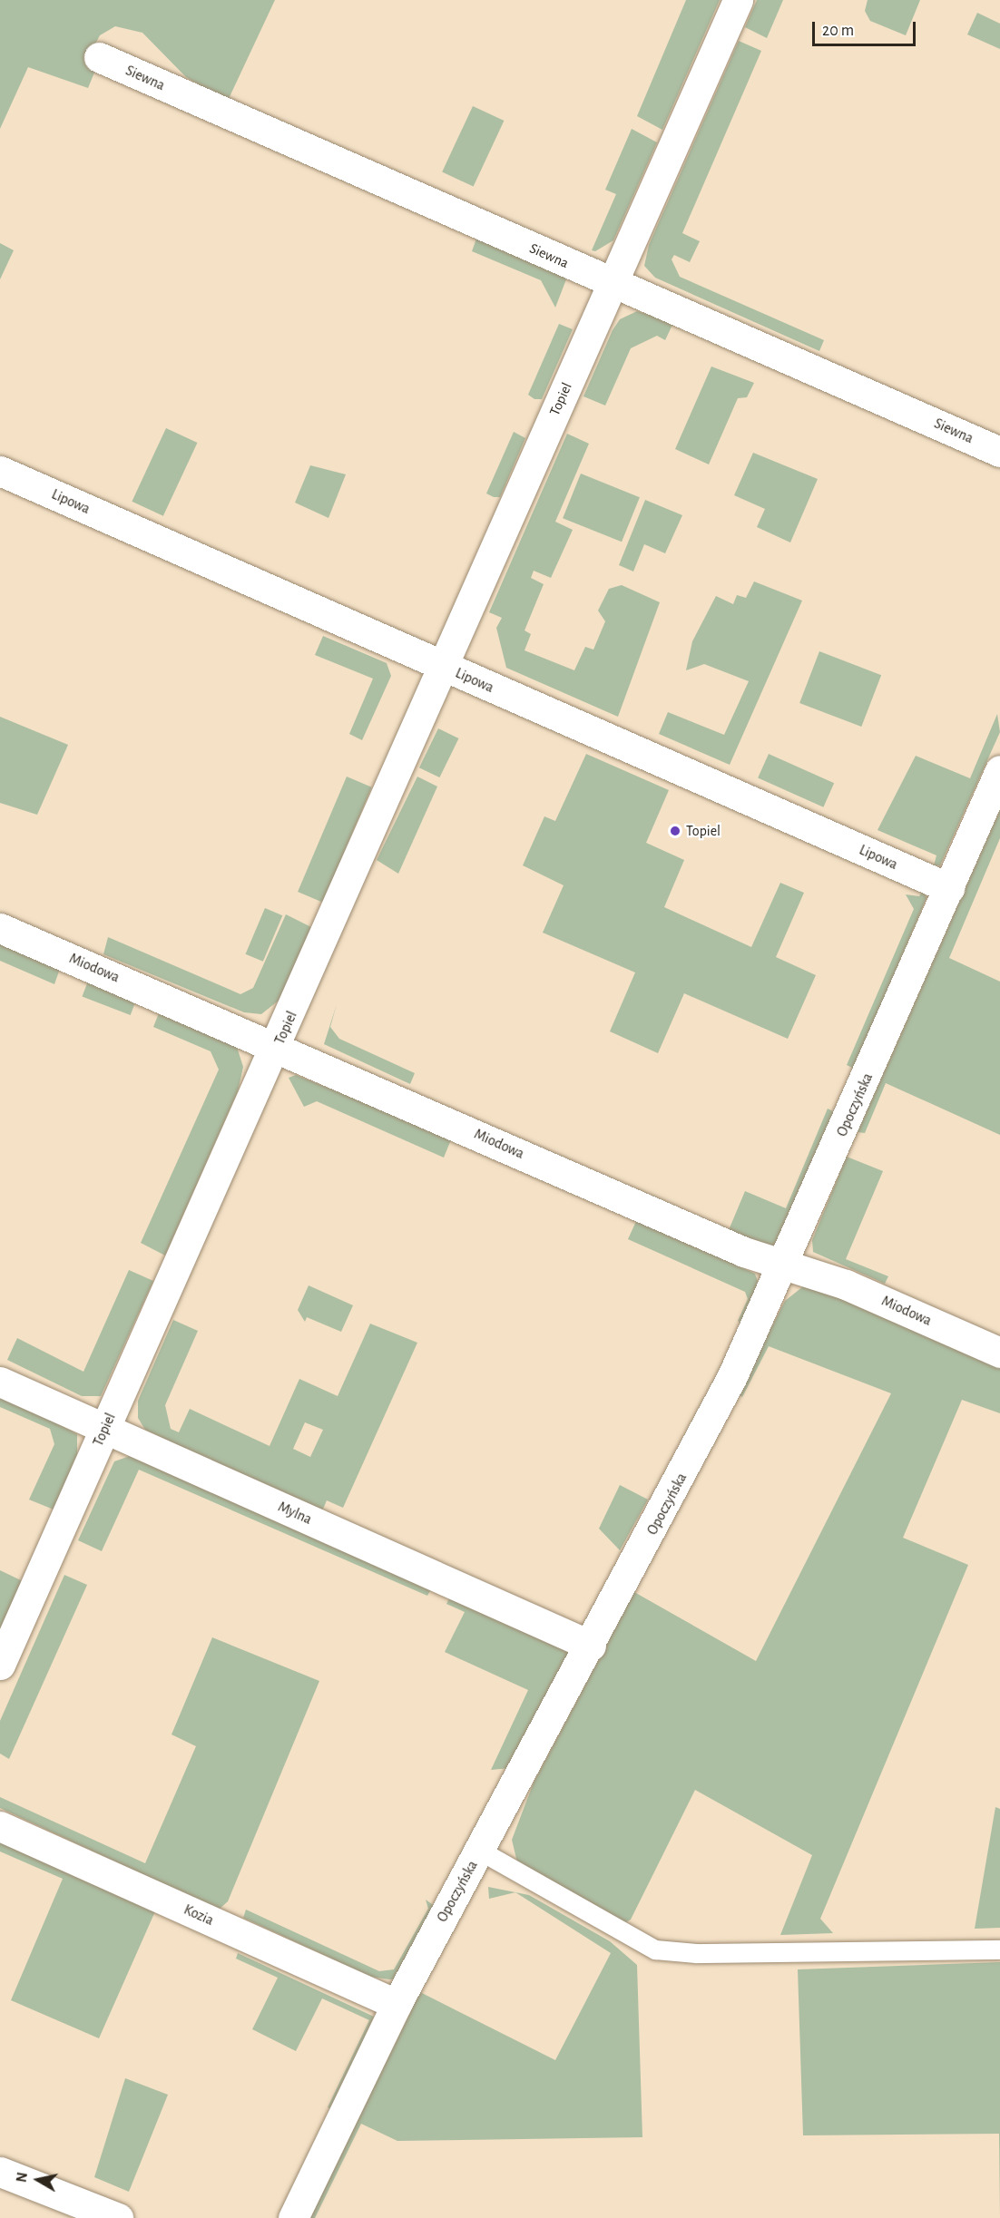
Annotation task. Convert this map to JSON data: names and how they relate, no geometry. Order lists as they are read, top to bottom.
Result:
{
  "streets": {
    "street": [
      "Siewna",
      "Topiel",
      "Lipowa",
      "Miodowa",
      "Opoczyńska",
      "Mylna",
      "Kozia"
    ]
  },
  "crossings": [
    ["Siewna", "Topiel"],
    ["Topiel", "Lipowa"],
    ["Topiel", "Miodowa"],
    ["Topiel", "Mylna"],
    ["Lipowa", "Opoczyńska"],
    ["Miodowa", "Opoczyńska"],
    ["Opoczyńska", "Mylna"],
    ["Opoczyńska", "Kozia"]
  ],
  "places": ["Topiel"],
  "scale_bar": "20 m",
  "north": "left"
}
